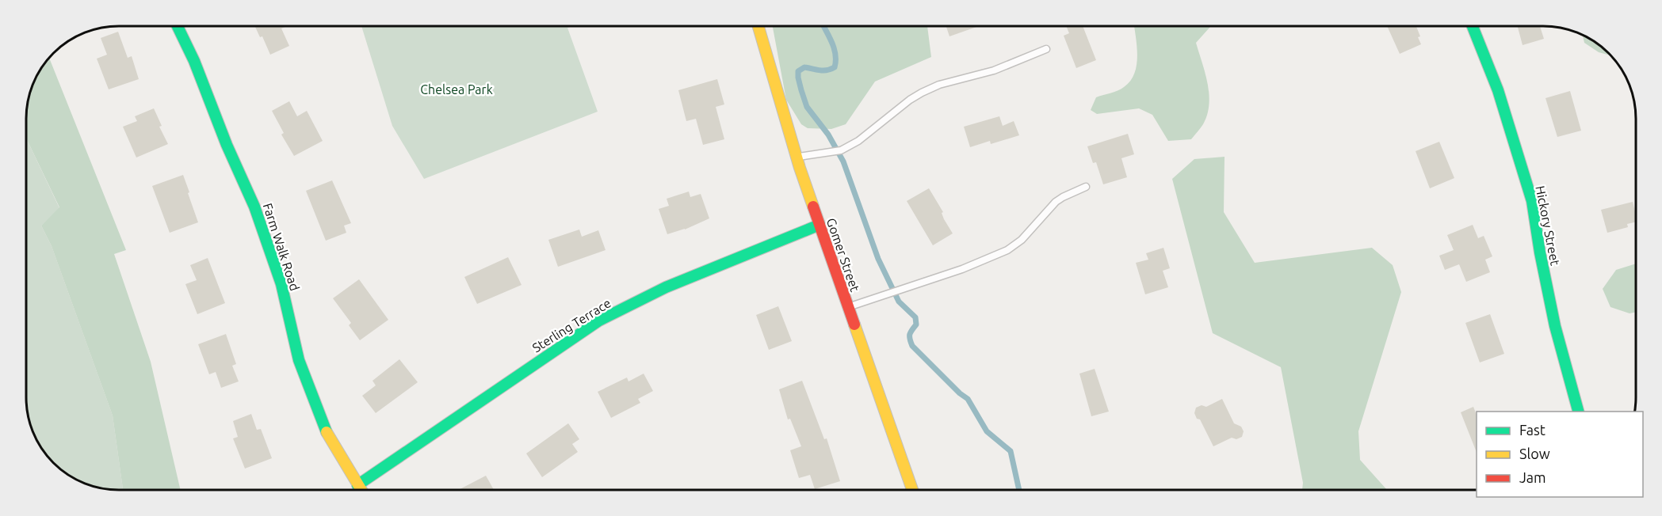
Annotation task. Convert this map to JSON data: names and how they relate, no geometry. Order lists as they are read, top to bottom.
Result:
{
  "streets": {
    "street": [
      "Hickory Street",
      "Farm Walk Road",
      "Gomer Street",
      "Sterling Terrace"
    ]
  },
  "crossings": [
    ["Farm Walk Road", "Sterling Terrace"],
    ["Gomer Street", "Sterling Terrace"]
  ],
  "parks": ["Chelsea Park"],
  "legend": ["Fast", "Slow", "Jam"]
}
